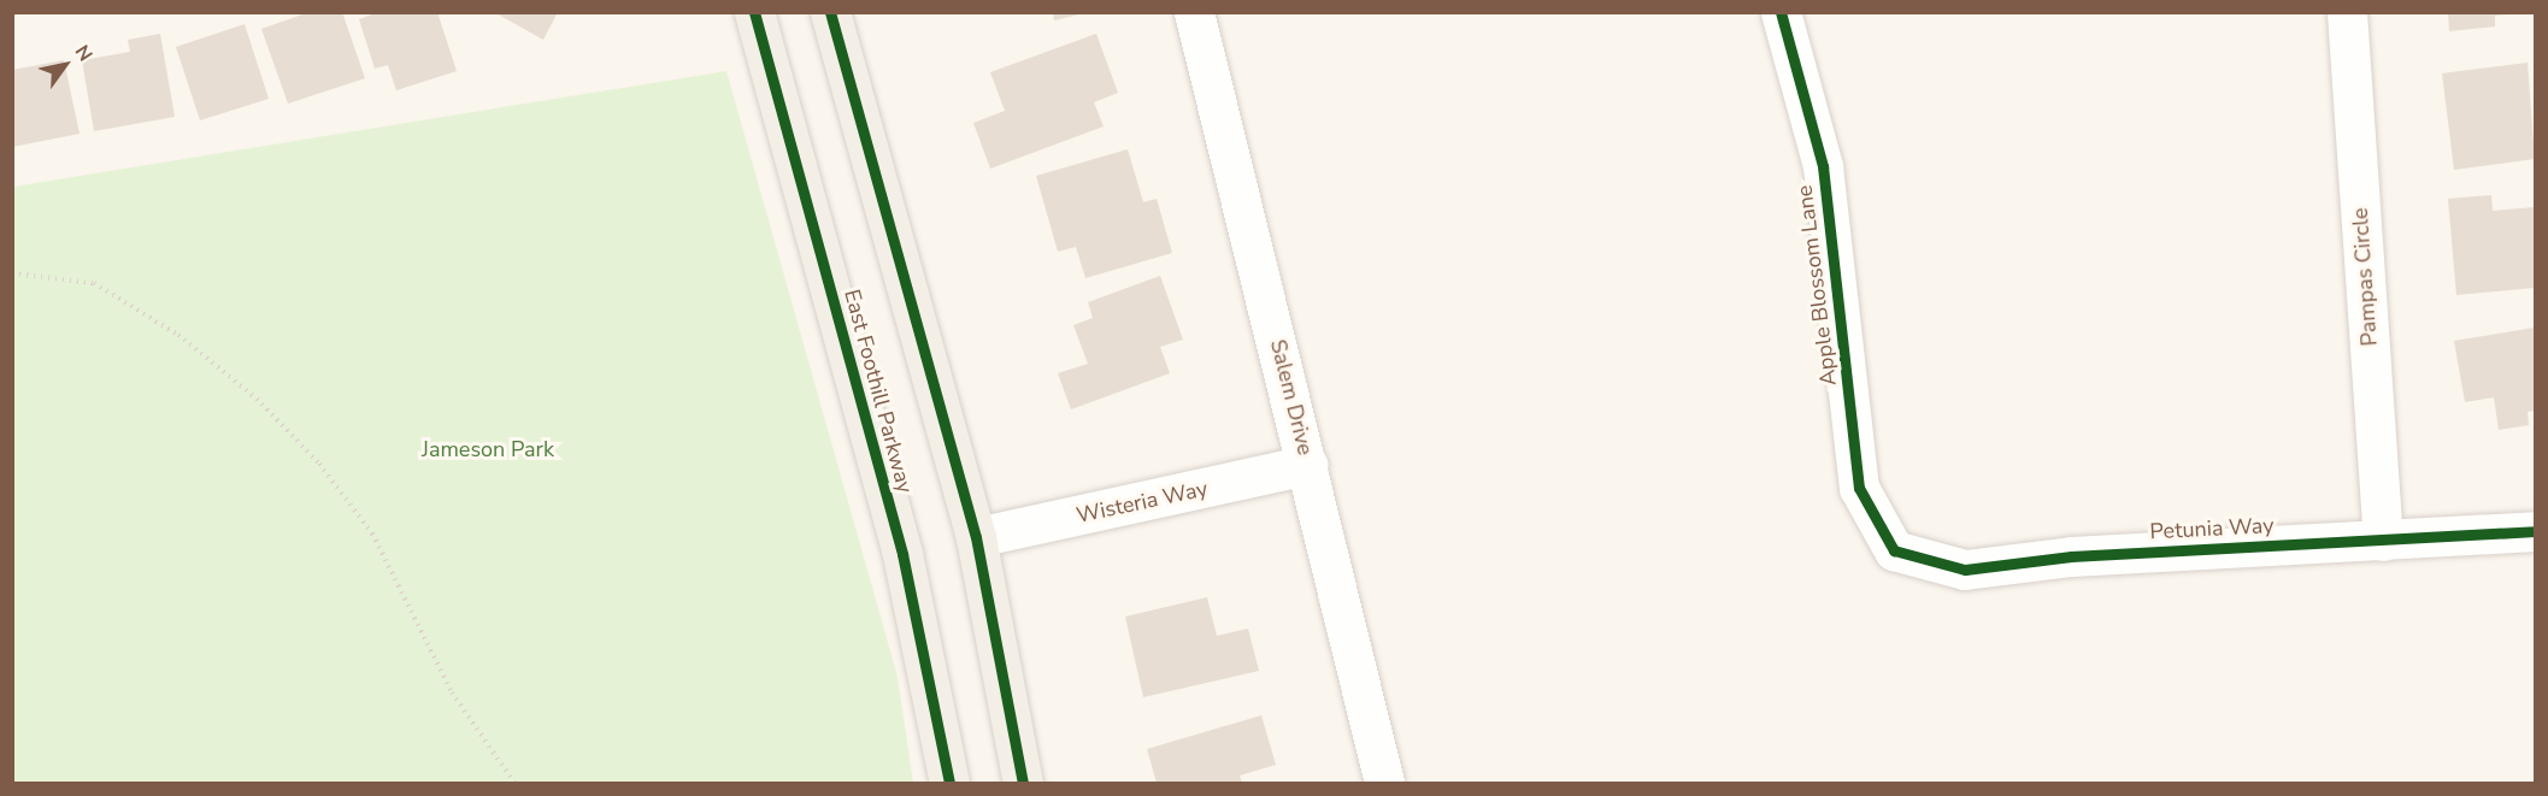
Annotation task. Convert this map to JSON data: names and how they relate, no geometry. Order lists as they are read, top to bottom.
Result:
{
  "streets": {
    "main road": ["East Foothill Parkway"],
    "street": [
      "Pampas Circle",
      "Apple Blossom Lane",
      "Salem Drive",
      "Wisteria Way",
      "Petunia Way"
    ]
  },
  "crossings": [
    ["Pampas Circle", "Petunia Way"],
    ["Apple Blossom Lane", "Petunia Way"],
    ["Salem Drive", "Wisteria Way"]
  ],
  "parks": ["Jameson Park"],
  "north": "top right"
}
